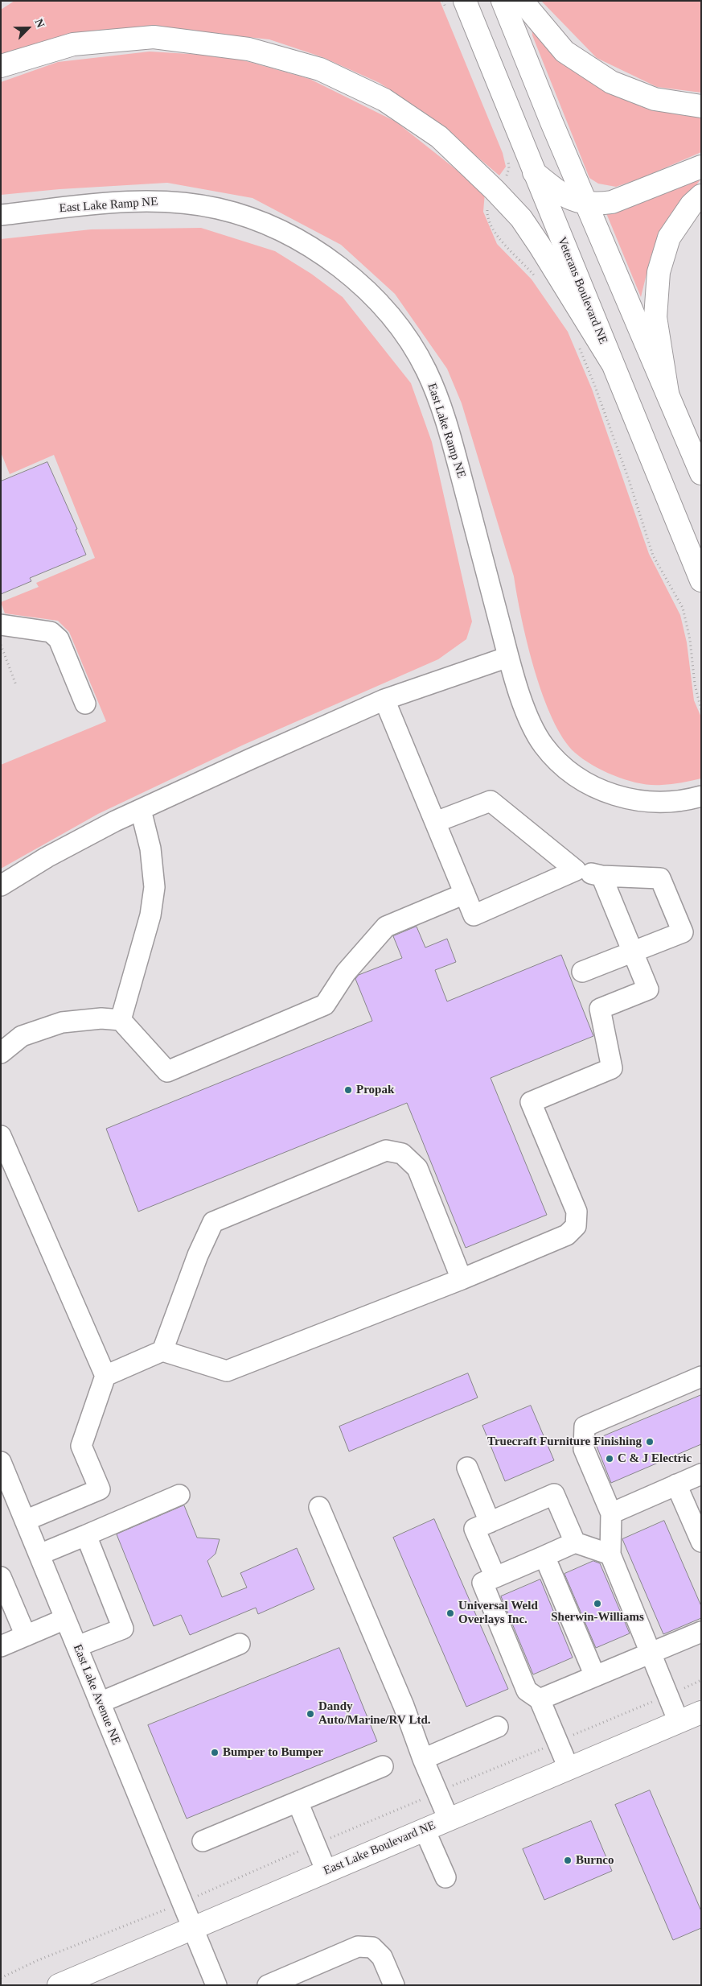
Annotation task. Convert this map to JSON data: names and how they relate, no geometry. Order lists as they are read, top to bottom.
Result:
{
  "streets": {
    "main road": ["Veterans Boulevard NE", "East Lake Boulevard NE"],
    "street": ["East Lake Ramp NE", "East Lake Avenue NE"]
  },
  "crossings": [
    ["East Lake Avenue NE", "East Lake Boulevard NE"]
  ],
  "places": [
    "Propak",
    "Truecraft Furniture Finishing",
    "C & J Electric",
    "Sherwin-Williams",
    "Universal Weld Overlays Inc.",
    "Dandy Auto/Marine/RV Ltd.",
    "Bumper to Bumper",
    "Burnco"
  ],
  "north": "top right"
}
